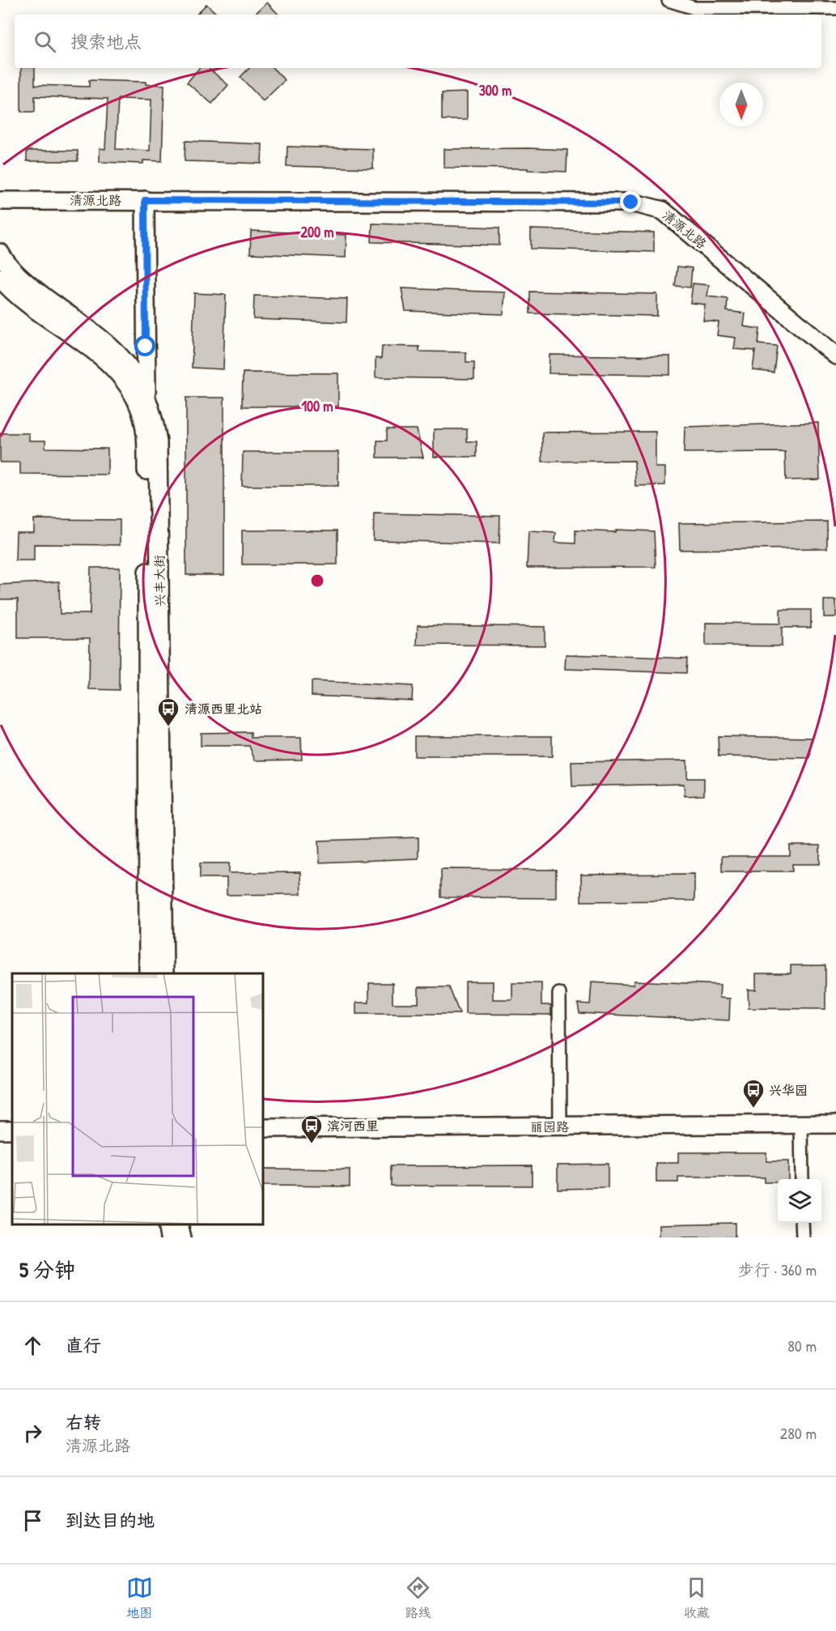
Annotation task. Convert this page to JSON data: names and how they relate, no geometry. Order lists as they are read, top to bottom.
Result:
{
  "streets": {
    "street": ["清源北路", "兴丰大街", "丽园路"]
  },
  "places": {
    "bus stop": ["清源西里北站", "兴华园", "滨河西里"]
  },
  "north": "bottom",
  "page": {
    "search": "搜索地点",
    "heading": ["5 分钟", "步行 · 360 m"],
    "list": [
      ["直行", "80 m"],
      ["右转", "清源北路", "280 m"],
      "到达目的地"
    ],
    "nav": ["地图", "路线", "收藏"]
  },
  "rings": ["300 m", "200 m", "100 m"]
}
